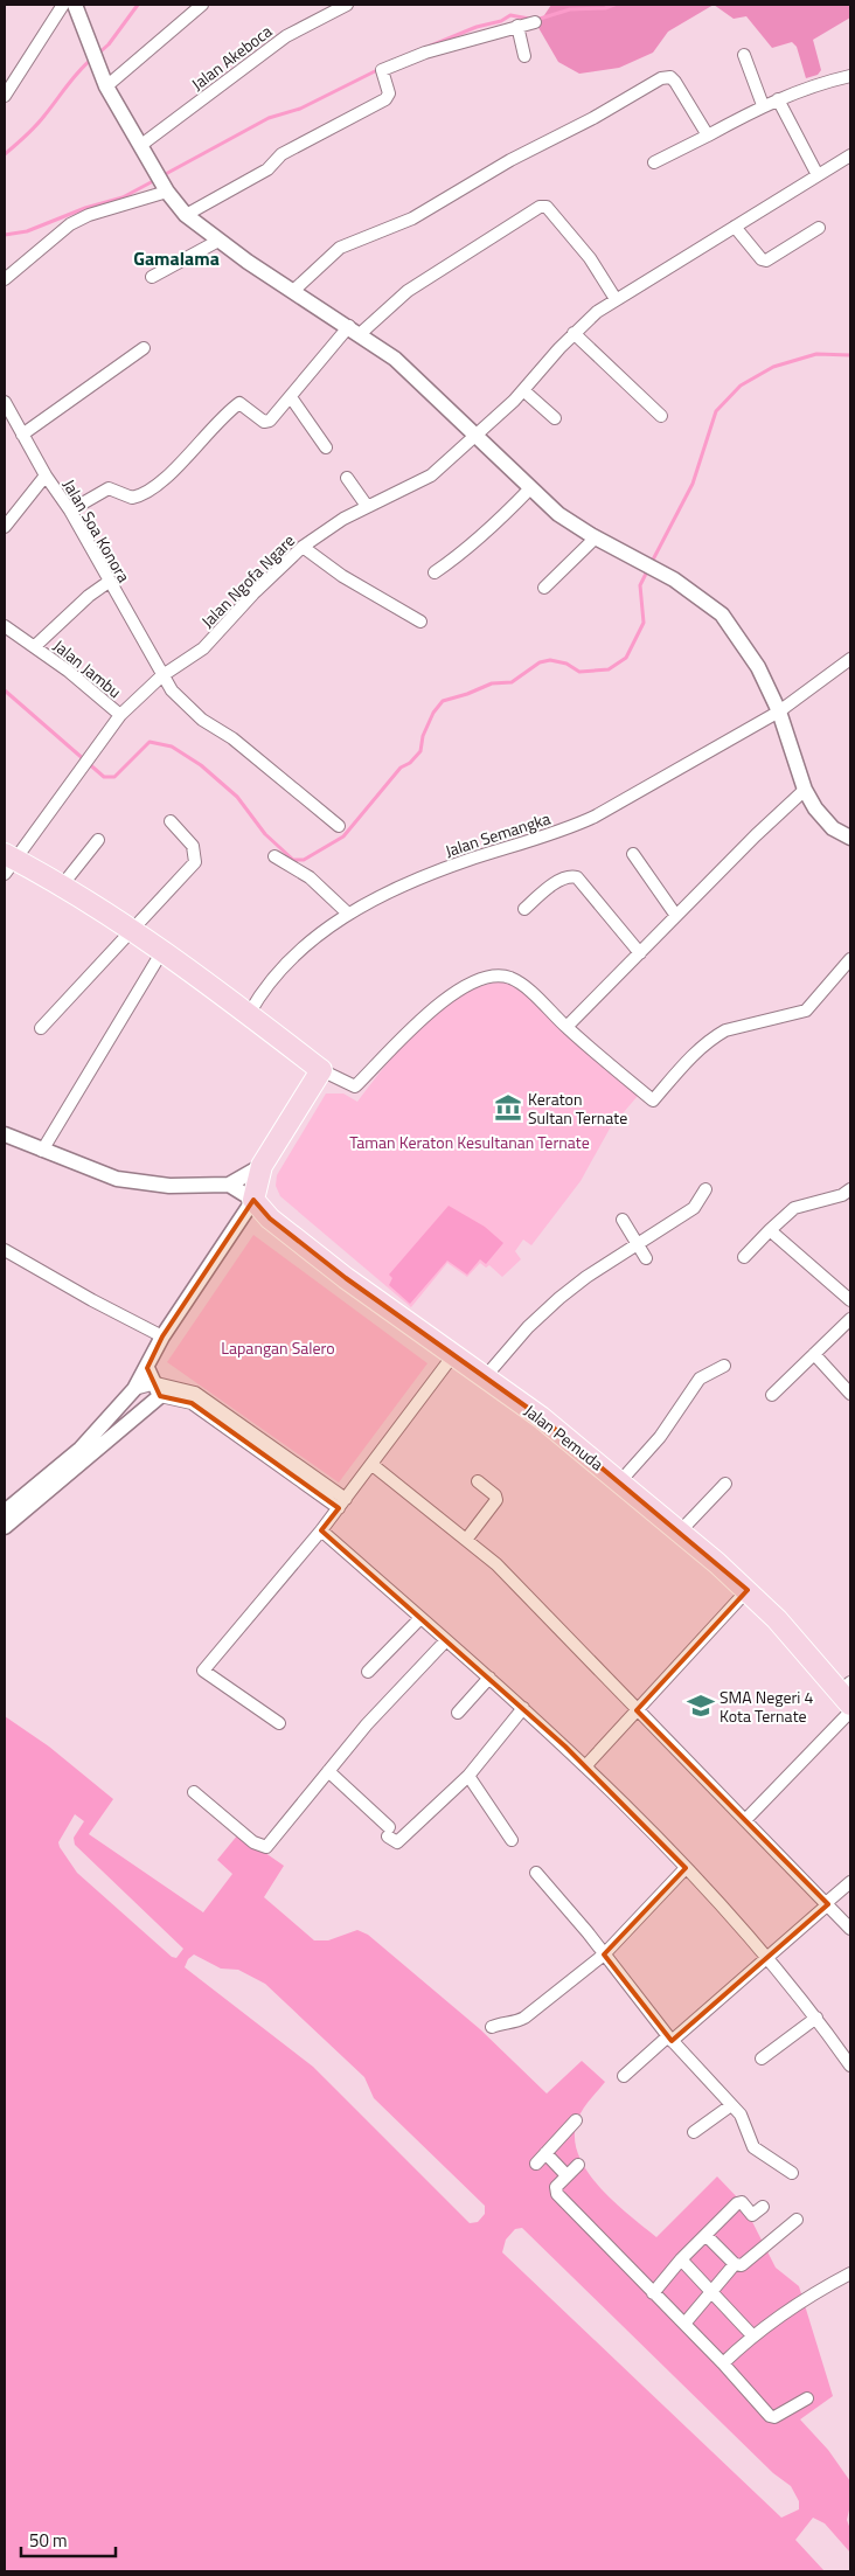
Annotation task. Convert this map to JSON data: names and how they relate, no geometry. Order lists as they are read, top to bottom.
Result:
{
  "streets": {
    "highway": ["Jalan Pemuda"],
    "street": [
      "Jalan Akeboca",
      "Jalan Soa Konora",
      "Jalan Ngofa Ngare",
      "Jalan Jambu",
      "Jalan Semangka"
    ]
  },
  "crossings": [
    ["Jalan Soa Konora", "Jalan Ngofa Ngare"],
    ["Jalan Ngofa Ngare", "Jalan Jambu"]
  ],
  "districts": ["Gamalama"],
  "parks": ["Taman Keraton Kesultanan Ternate", "Lapangan Salero"],
  "places": {
    "museum": ["Keraton Sultan Ternate"],
    "school or university": ["SMA Negeri 4 Kota Ternate"]
  },
  "scale_bar": "50 m"
}
